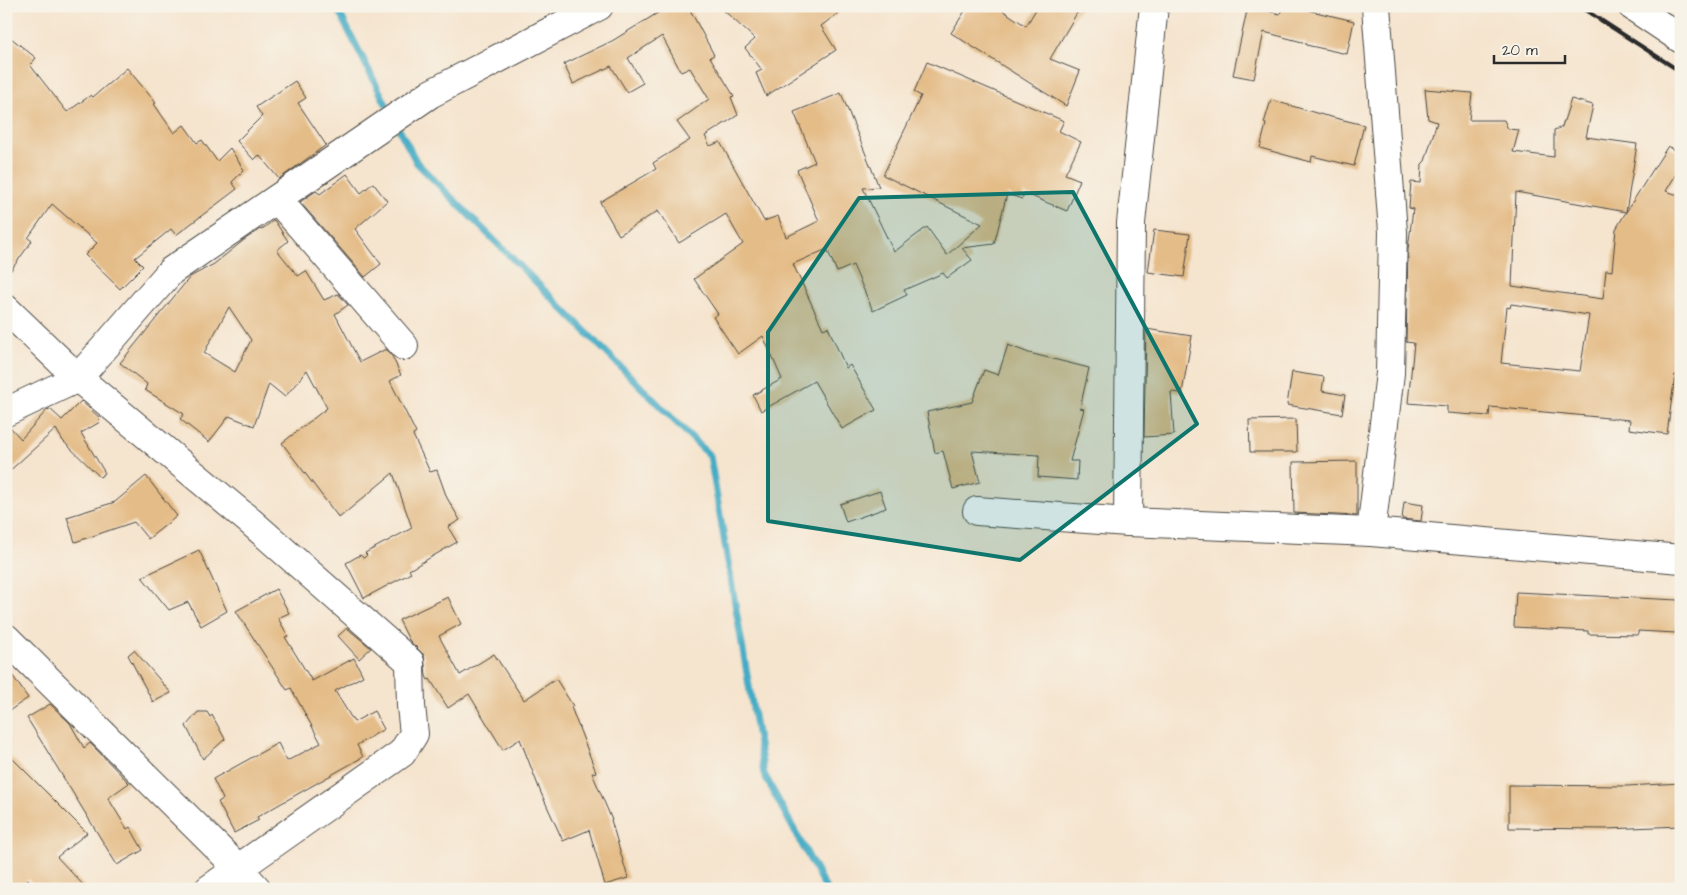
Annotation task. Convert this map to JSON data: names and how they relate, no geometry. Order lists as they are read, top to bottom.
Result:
{
  "scale_bar": "20 m"
}
